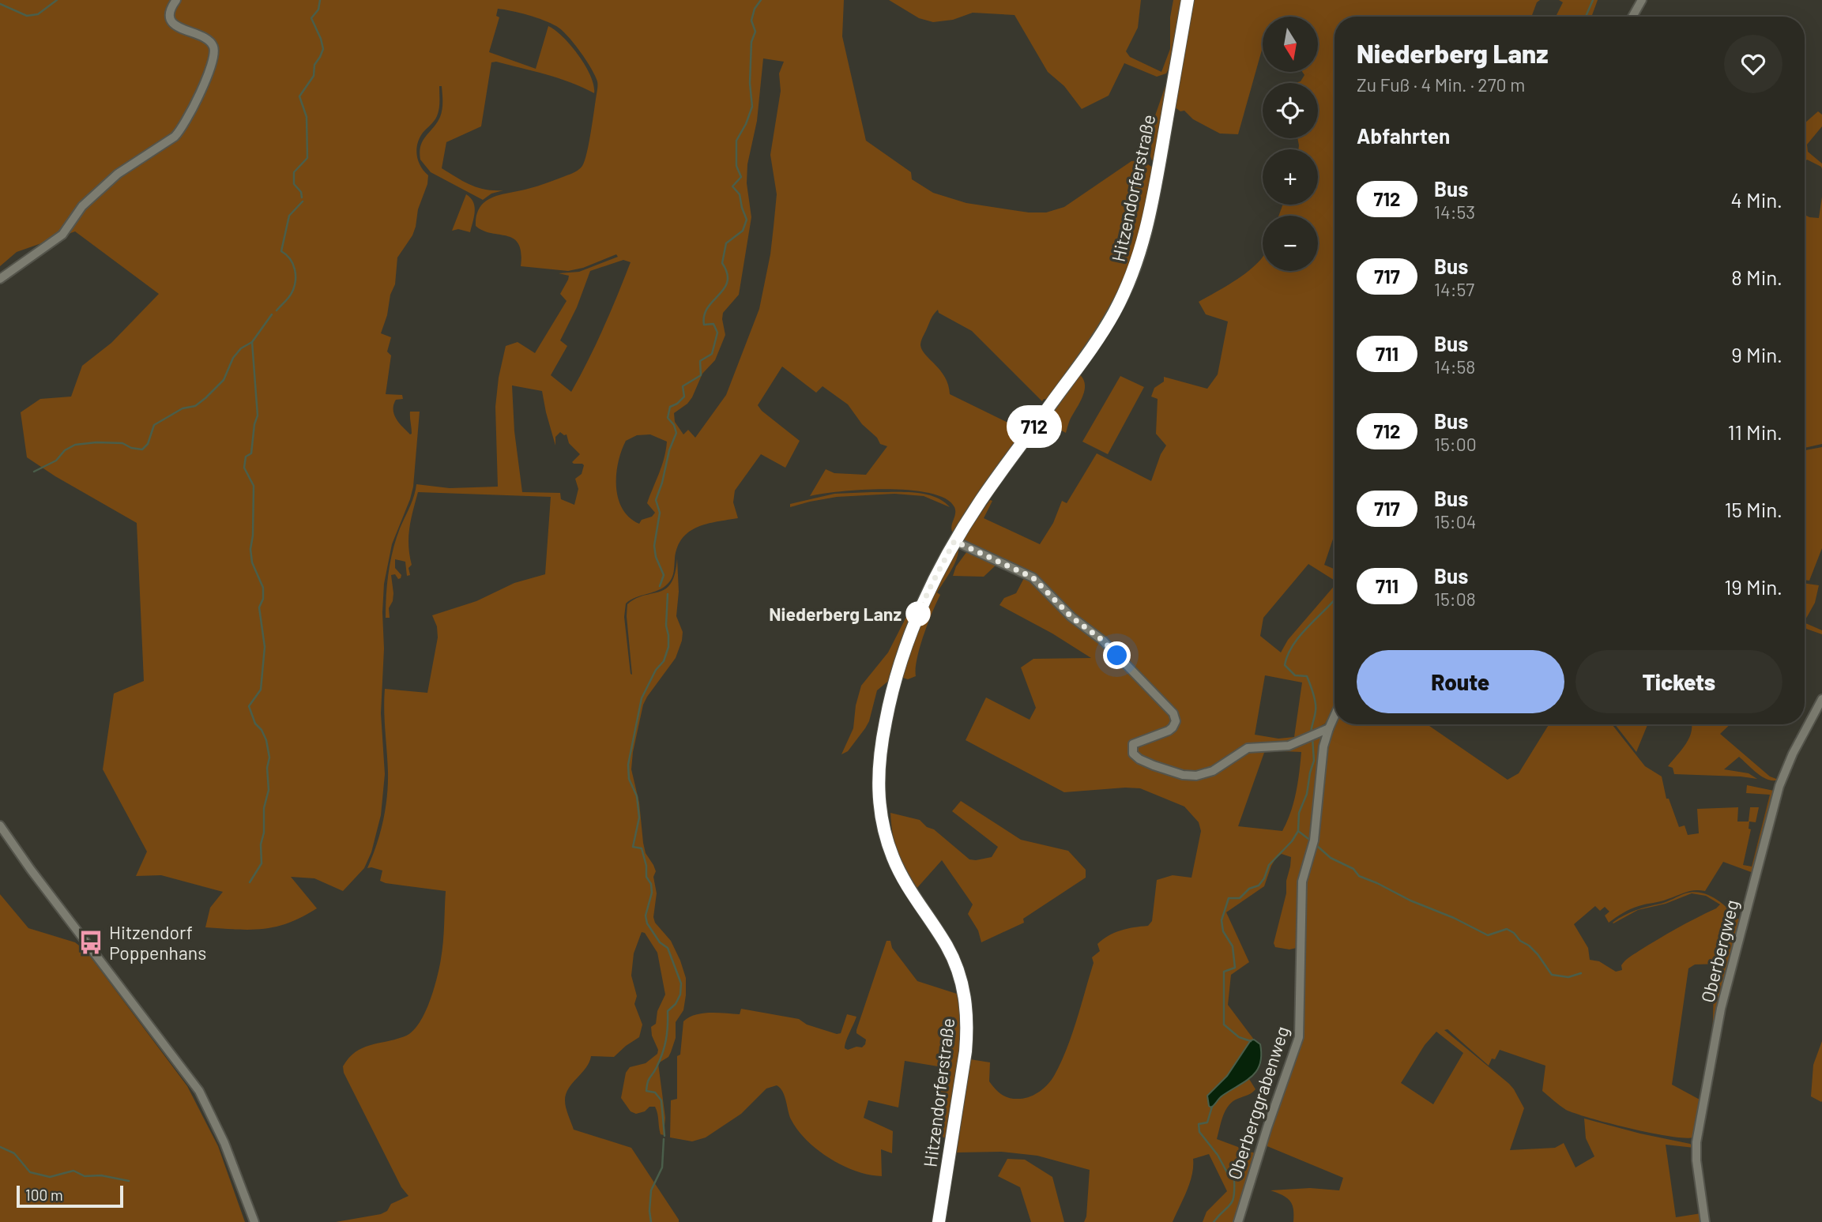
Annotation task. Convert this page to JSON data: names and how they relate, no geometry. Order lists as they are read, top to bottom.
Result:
{
  "streets": {
    "main road": ["Hitzendorferstraße"],
    "street": ["Oberbergweg", "Oberberggrabenweg"]
  },
  "places": {
    "other": ["Niederberg Lanz"],
    "bus stop": ["Hitzendorf Poppenhans"]
  },
  "lines": ["bus line 712"],
  "scale_bar": "100 m",
  "north": "bottom",
  "page": {
    "on_map": "712",
    "map_buttons": ["+", "−"],
    "heading": [
      ["Niederberg Lanz", "Zu Fuß · 4 Min. · 270 m"],
      "Abfahrten"
    ],
    "list": [
      {
        "mark": "712",
        "name": "Bus",
        "note": "14:53",
        "value": "4 Min."
      },
      {
        "mark": "717",
        "name": "Bus",
        "note": "14:57",
        "value": "8 Min."
      },
      {
        "mark": "711",
        "name": "Bus",
        "note": "14:58",
        "value": "9 Min."
      },
      {
        "mark": "712",
        "name": "Bus",
        "note": "15:00",
        "value": "11 Min."
      },
      {
        "mark": "717",
        "name": "Bus",
        "note": "15:04",
        "value": "15 Min."
      },
      {
        "mark": "711",
        "name": "Bus",
        "note": "15:08",
        "value": "19 Min."
      }
    ],
    "buttons": ["Route", "Tickets"],
    "scale": "100 m"
  }
}
